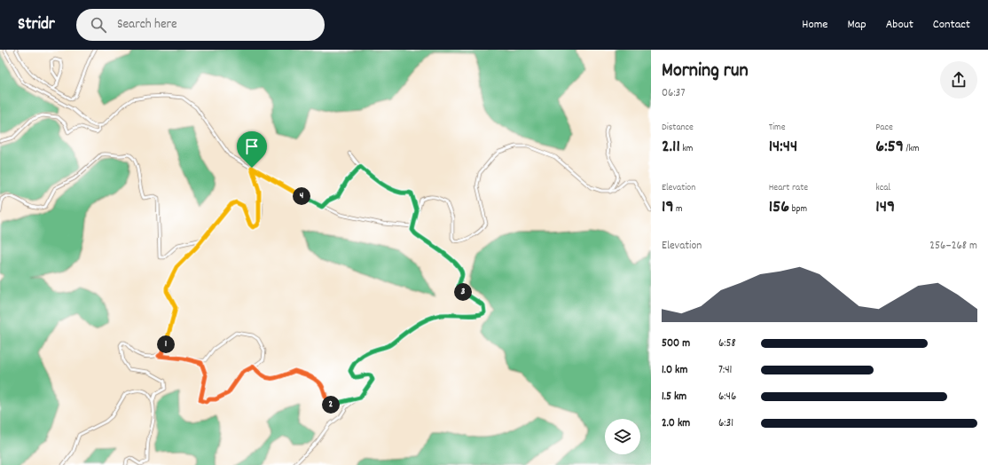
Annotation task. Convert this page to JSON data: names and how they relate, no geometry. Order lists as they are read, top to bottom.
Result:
{
  "page": {
    "header": "Stridr",
    "search": "Search here",
    "nav": [
      "Home",
      "Map",
      "About",
      "Contact"
    ],
    "heading": ["Morning run", "06:37"],
    "stats": [
      ["Distance", "2.11 km"],
      ["Time", "14:44"],
      ["Pace", "6:59 /km"],
      ["Elevation", "19 m"],
      ["Heart rate", "156 bpm"],
      ["kcal", "149"]
    ],
    "pins": [
      "4",
      "3",
      "1",
      "2"
    ],
    "chart": ["Elevation", "256–268 m"],
    "list": [
      {
        "name": "500 m",
        "note": "6:58"
      },
      {
        "name": "1.0 km",
        "note": "7:41"
      },
      {
        "name": "1.5 km",
        "note": "6:46"
      },
      {
        "name": "2.0 km",
        "note": "6:31"
      }
    ]
  }
}
